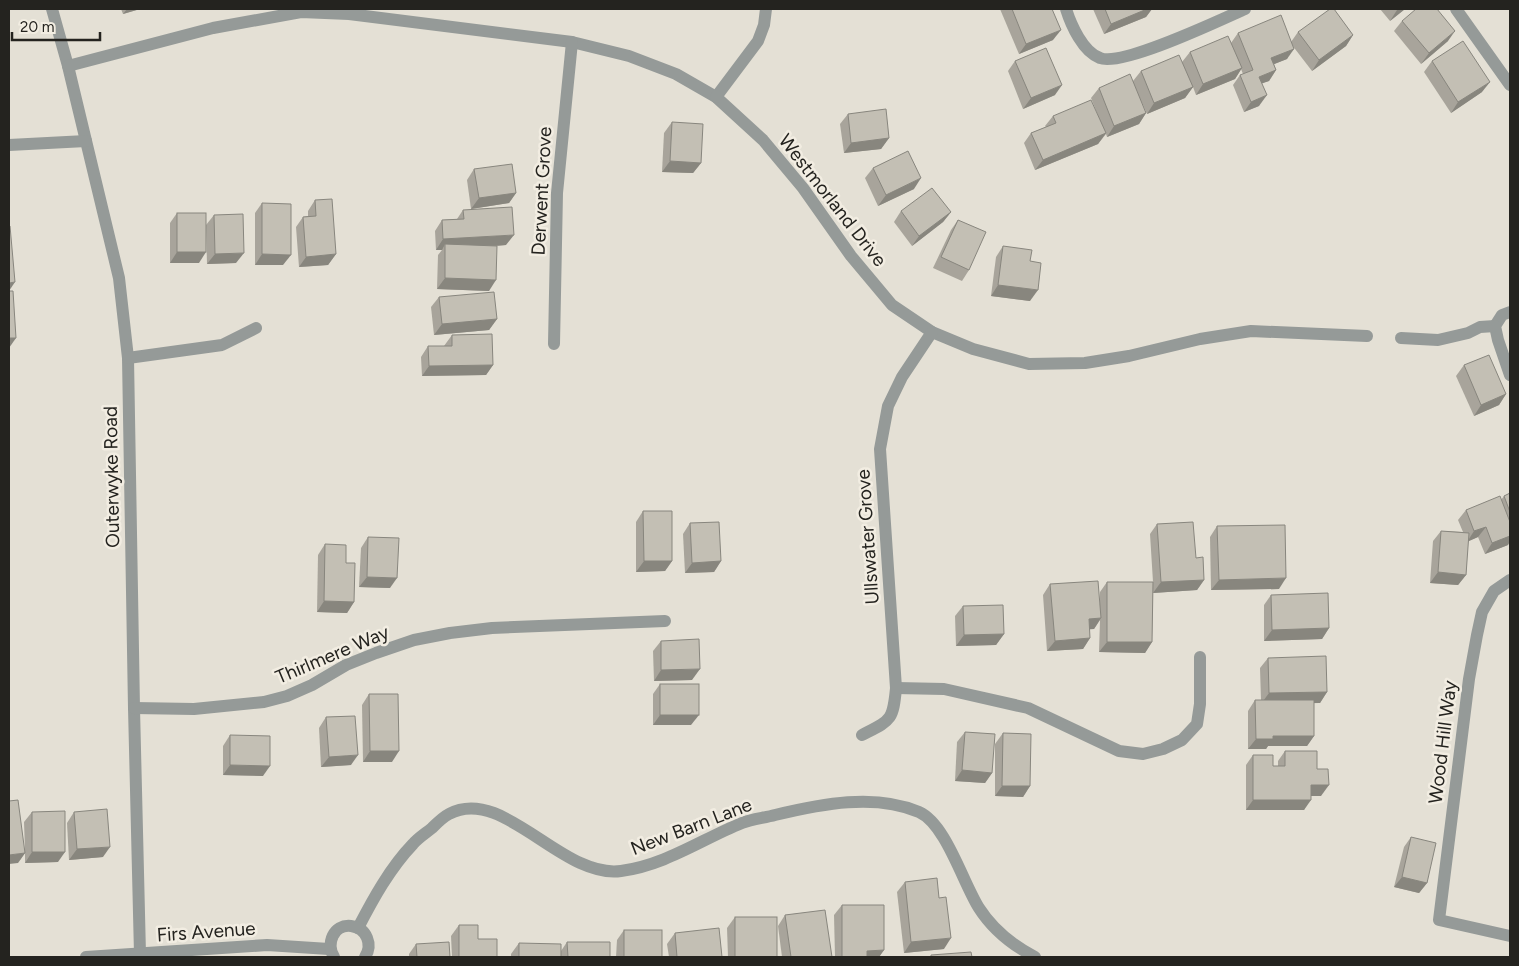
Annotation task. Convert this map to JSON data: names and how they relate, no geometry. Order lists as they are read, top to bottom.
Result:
{
  "streets": {
    "street": [
      "Derwent Grove",
      "Westmorland Drive",
      "Outerwyke Road",
      "Ullswater Grove",
      "Thirlmere Way",
      "Wood Hill Way",
      "New Barn Lane",
      "Firs Avenue"
    ]
  },
  "crossings": [
    ["Derwent Grove", "Westmorland Drive"],
    ["Westmorland Drive", "Outerwyke Road"],
    ["Westmorland Drive", "Ullswater Grove"],
    ["Outerwyke Road", "Thirlmere Way"],
    ["Outerwyke Road", "Firs Avenue"]
  ],
  "scale_bar": "20 m"
}
